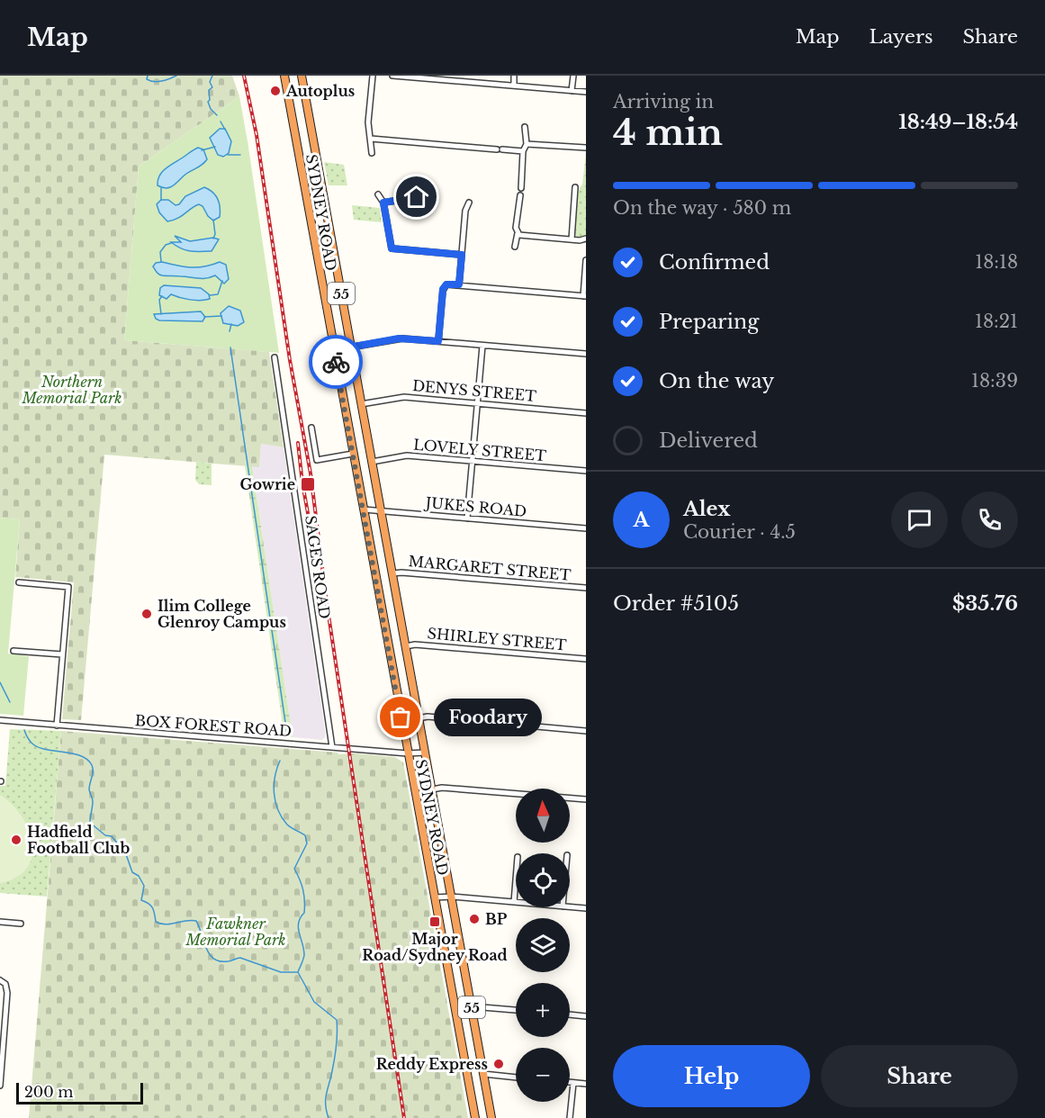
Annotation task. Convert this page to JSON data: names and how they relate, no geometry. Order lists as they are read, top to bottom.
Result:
{
  "streets": {
    "highway": ["SYDNEY ROAD", "55"],
    "street": [
      "DENYS STREET",
      "LOVELY STREET",
      "JUKES ROAD",
      "SAGES ROAD",
      "MARGARET STREET",
      "SHIRLEY STREET",
      "BOX FOREST ROAD"
    ]
  },
  "crossings": [
    ["SYDNEY ROAD", "DENYS STREET"],
    ["SYDNEY ROAD", "LOVELY STREET"],
    ["SYDNEY ROAD", "JUKES ROAD"],
    ["SYDNEY ROAD", "MARGARET STREET"],
    ["SYDNEY ROAD", "SHIRLEY STREET"],
    ["SYDNEY ROAD", "BOX FOREST ROAD"],
    ["SAGES ROAD", "BOX FOREST ROAD"]
  ],
  "parks": ["Northern Memorial Park", "Fawkner Memorial Park"],
  "places": {
    "other": [
      "Autoplus",
      "Ilim College Glenroy Campus",
      "Foodary",
      "Hadfield Football Club",
      "BP",
      "Reddy Express"
    ],
    "transit": ["Gowrie", "Major Road/Sydney Road"]
  },
  "scale_bar": "200 m",
  "north": "top",
  "page": {
    "header": "Map",
    "nav": ["Map", "Layers", "Share"],
    "heading": ["4 min", "Arriving in", "18:49–18:54"],
    "panel": [
      "Alex",
      "Courier · 4.5",
      "Order #5105",
      "$35.76"
    ],
    "bar": "On the way · 580 m",
    "list": [
      ["Confirmed", "18:18"],
      ["Preparing", "18:21"],
      ["On the way", "18:39"],
      "Delivered"
    ],
    "round": "A",
    "bubble": "Foodary",
    "map_buttons": ["+", "−"],
    "buttons": ["Help", "Share"],
    "scale": "200 m"
  }
}
